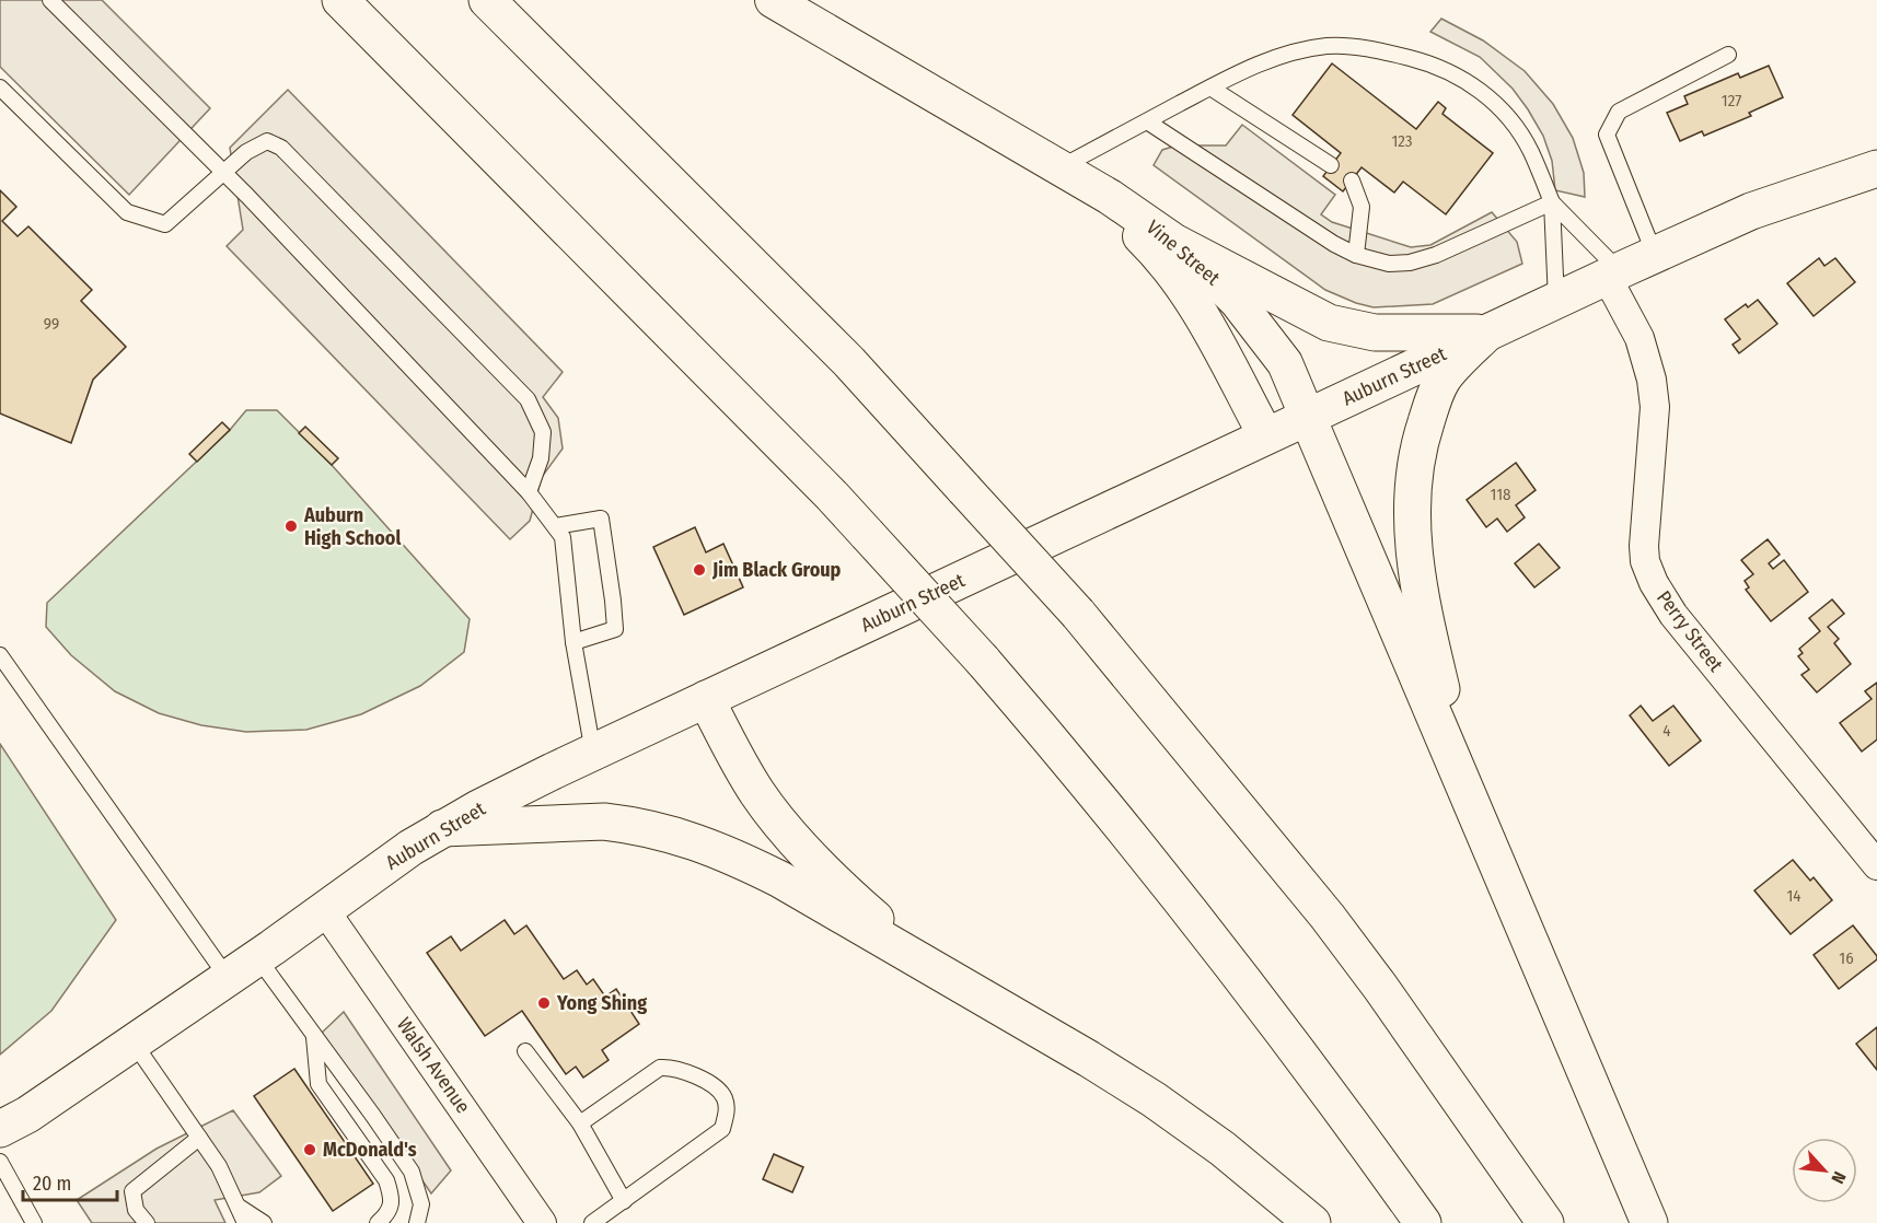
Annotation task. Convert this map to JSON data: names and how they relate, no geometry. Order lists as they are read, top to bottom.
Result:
{
  "streets": {
    "main road": ["Auburn Street"],
    "street": ["Vine Street", "Perry Street", "Walsh Avenue"]
  },
  "crossings": [
    ["Vine Street", "Auburn Street"],
    ["Auburn Street", "Perry Street"],
    ["Auburn Street", "Walsh Avenue"]
  ],
  "places": [
    "Auburn High School",
    "Jim Black Group",
    "Yong Shing",
    "McDonald's"
  ],
  "house_numbers": [
    "127",
    "123",
    "99",
    "118",
    "4",
    "14",
    "16"
  ],
  "scale_bar": "20 m",
  "north": "bottom right"
}
